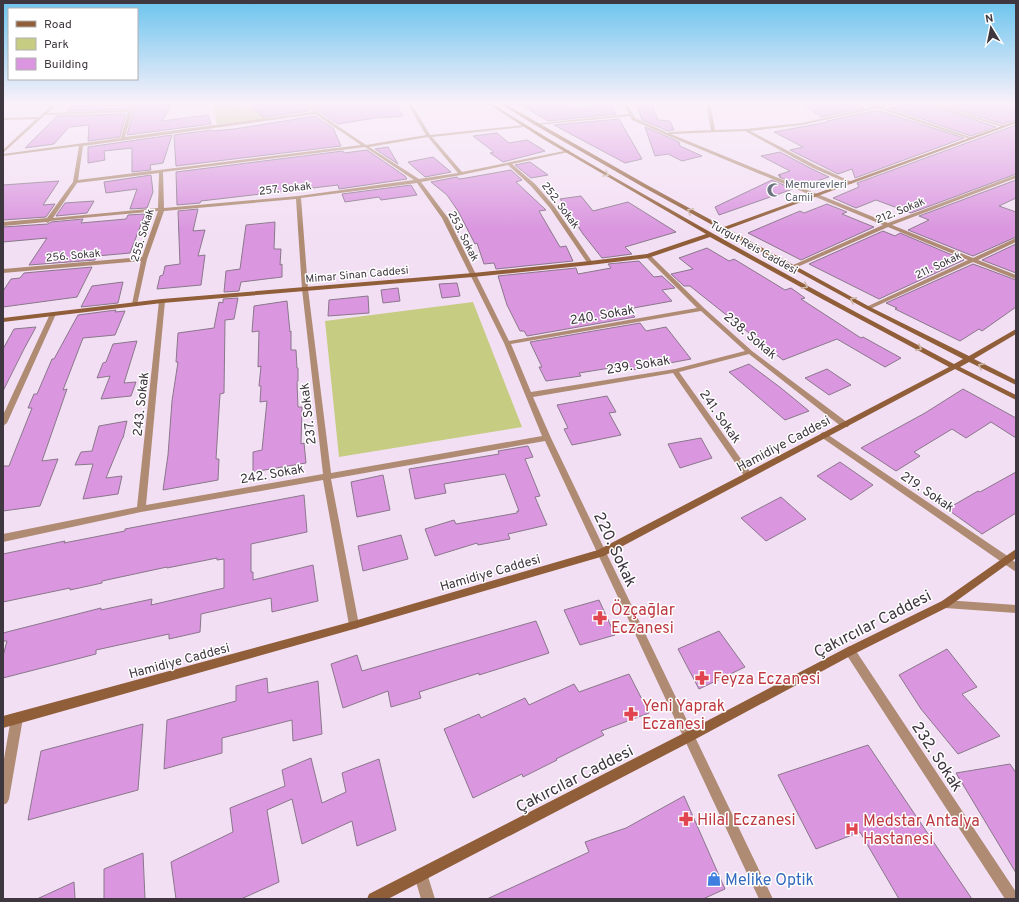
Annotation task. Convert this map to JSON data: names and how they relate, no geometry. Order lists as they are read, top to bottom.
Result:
{
  "streets": {
    "main road": [
      "Turgut Reis Caddesi",
      "Mimar Sinan Caddesi",
      "Hamidiye Caddesi",
      "Çakırcılar Caddesi"
    ],
    "street": [
      "257. Sokak",
      "252. Sokak",
      "212. Sokak",
      "255. Sokak",
      "253. Sokak",
      "256. Sokak",
      "211. Sokak",
      "240. Sokak",
      "238. Sokak",
      "239. Sokak",
      "243. Sokak",
      "237. Sokak",
      "241. Sokak",
      "242. Sokak",
      "219. Sokak",
      "220. Sokak",
      "232. Sokak"
    ]
  },
  "crossings": [
    ["257. Sokak", "252. Sokak"],
    ["257. Sokak", "255. Sokak"],
    ["257. Sokak", "253. Sokak"],
    ["257. Sokak", "Turgut Reis Caddesi"],
    ["257. Sokak", "237. Sokak"],
    ["252. Sokak", "Mimar Sinan Caddesi"],
    ["212. Sokak", "Turgut Reis Caddesi"],
    ["255. Sokak", "256. Sokak"],
    ["255. Sokak", "Mimar Sinan Caddesi"],
    ["253. Sokak", "Mimar Sinan Caddesi"],
    ["253. Sokak", "220. Sokak"],
    ["Turgut Reis Caddesi", "211. Sokak"],
    ["Turgut Reis Caddesi", "Mimar Sinan Caddesi"],
    ["Turgut Reis Caddesi", "Hamidiye Caddesi"],
    ["Mimar Sinan Caddesi", "238. Sokak"],
    ["Mimar Sinan Caddesi", "243. Sokak"],
    ["Mimar Sinan Caddesi", "237. Sokak"],
    ["Mimar Sinan Caddesi", "220. Sokak"],
    ["240. Sokak", "238. Sokak"],
    ["240. Sokak", "220. Sokak"],
    ["238. Sokak", "239. Sokak"],
    ["238. Sokak", "Hamidiye Caddesi"],
    ["239. Sokak", "241. Sokak"],
    ["239. Sokak", "220. Sokak"],
    ["243. Sokak", "242. Sokak"],
    ["237. Sokak", "Hamidiye Caddesi"],
    ["237. Sokak", "242. Sokak"],
    ["241. Sokak", "Hamidiye Caddesi"],
    ["Hamidiye Caddesi", "219. Sokak"],
    ["Hamidiye Caddesi", "220. Sokak"],
    ["242. Sokak", "220. Sokak"],
    ["219. Sokak", "Çakırcılar Caddesi"],
    ["220. Sokak", "Çakırcılar Caddesi"],
    ["Çakırcılar Caddesi", "232. Sokak"]
  ],
  "places": {
    "mosque": ["Memurevleri Camii"],
    "pharmacy": [
      "Özçağlar Eczanesi",
      "Feyza Eczanesi",
      "Yeni Yaprak Eczanesi",
      "Hilal Eczanesi"
    ],
    "hospital": ["Medstar Antalya Hastanesi"],
    "shop": ["Melike Optik"]
  },
  "legend": ["Road", "Park", "Building"],
  "north": "top"
}
